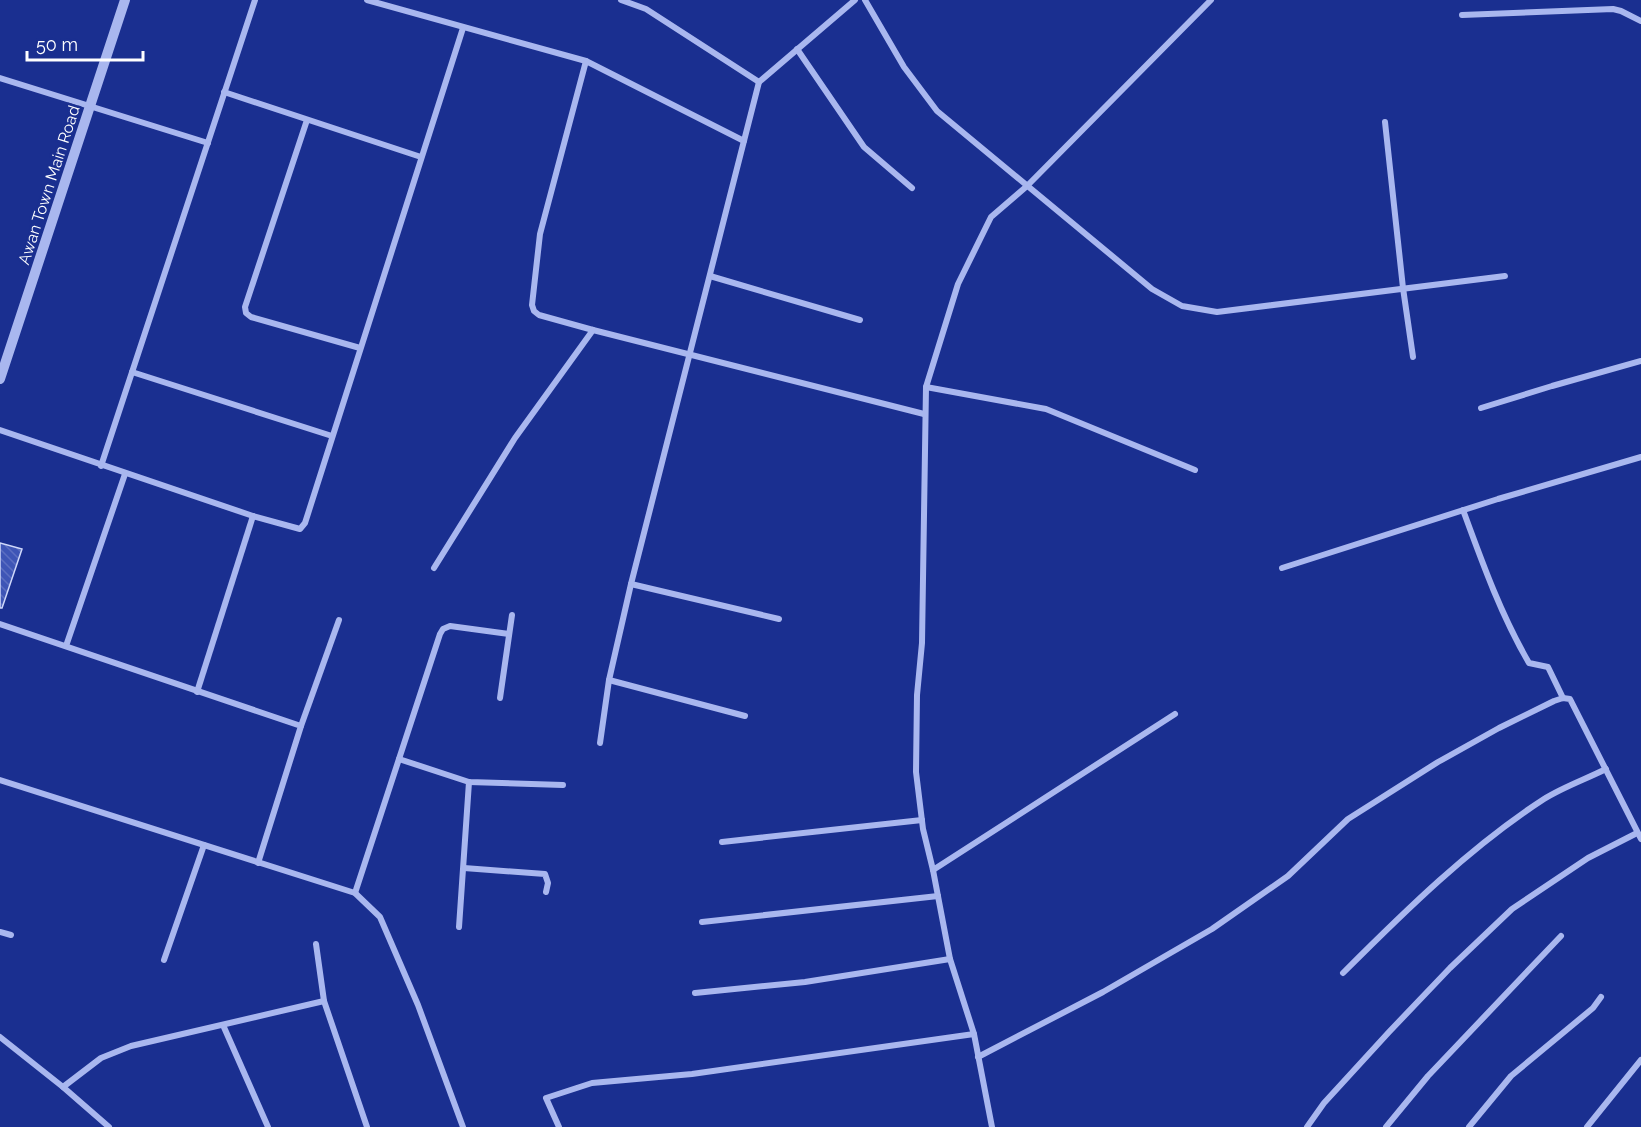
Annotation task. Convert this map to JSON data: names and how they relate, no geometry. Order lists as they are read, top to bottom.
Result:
{
  "streets": {
    "street": ["Awan Town Main Road"]
  },
  "scale_bar": "50 m"
}
